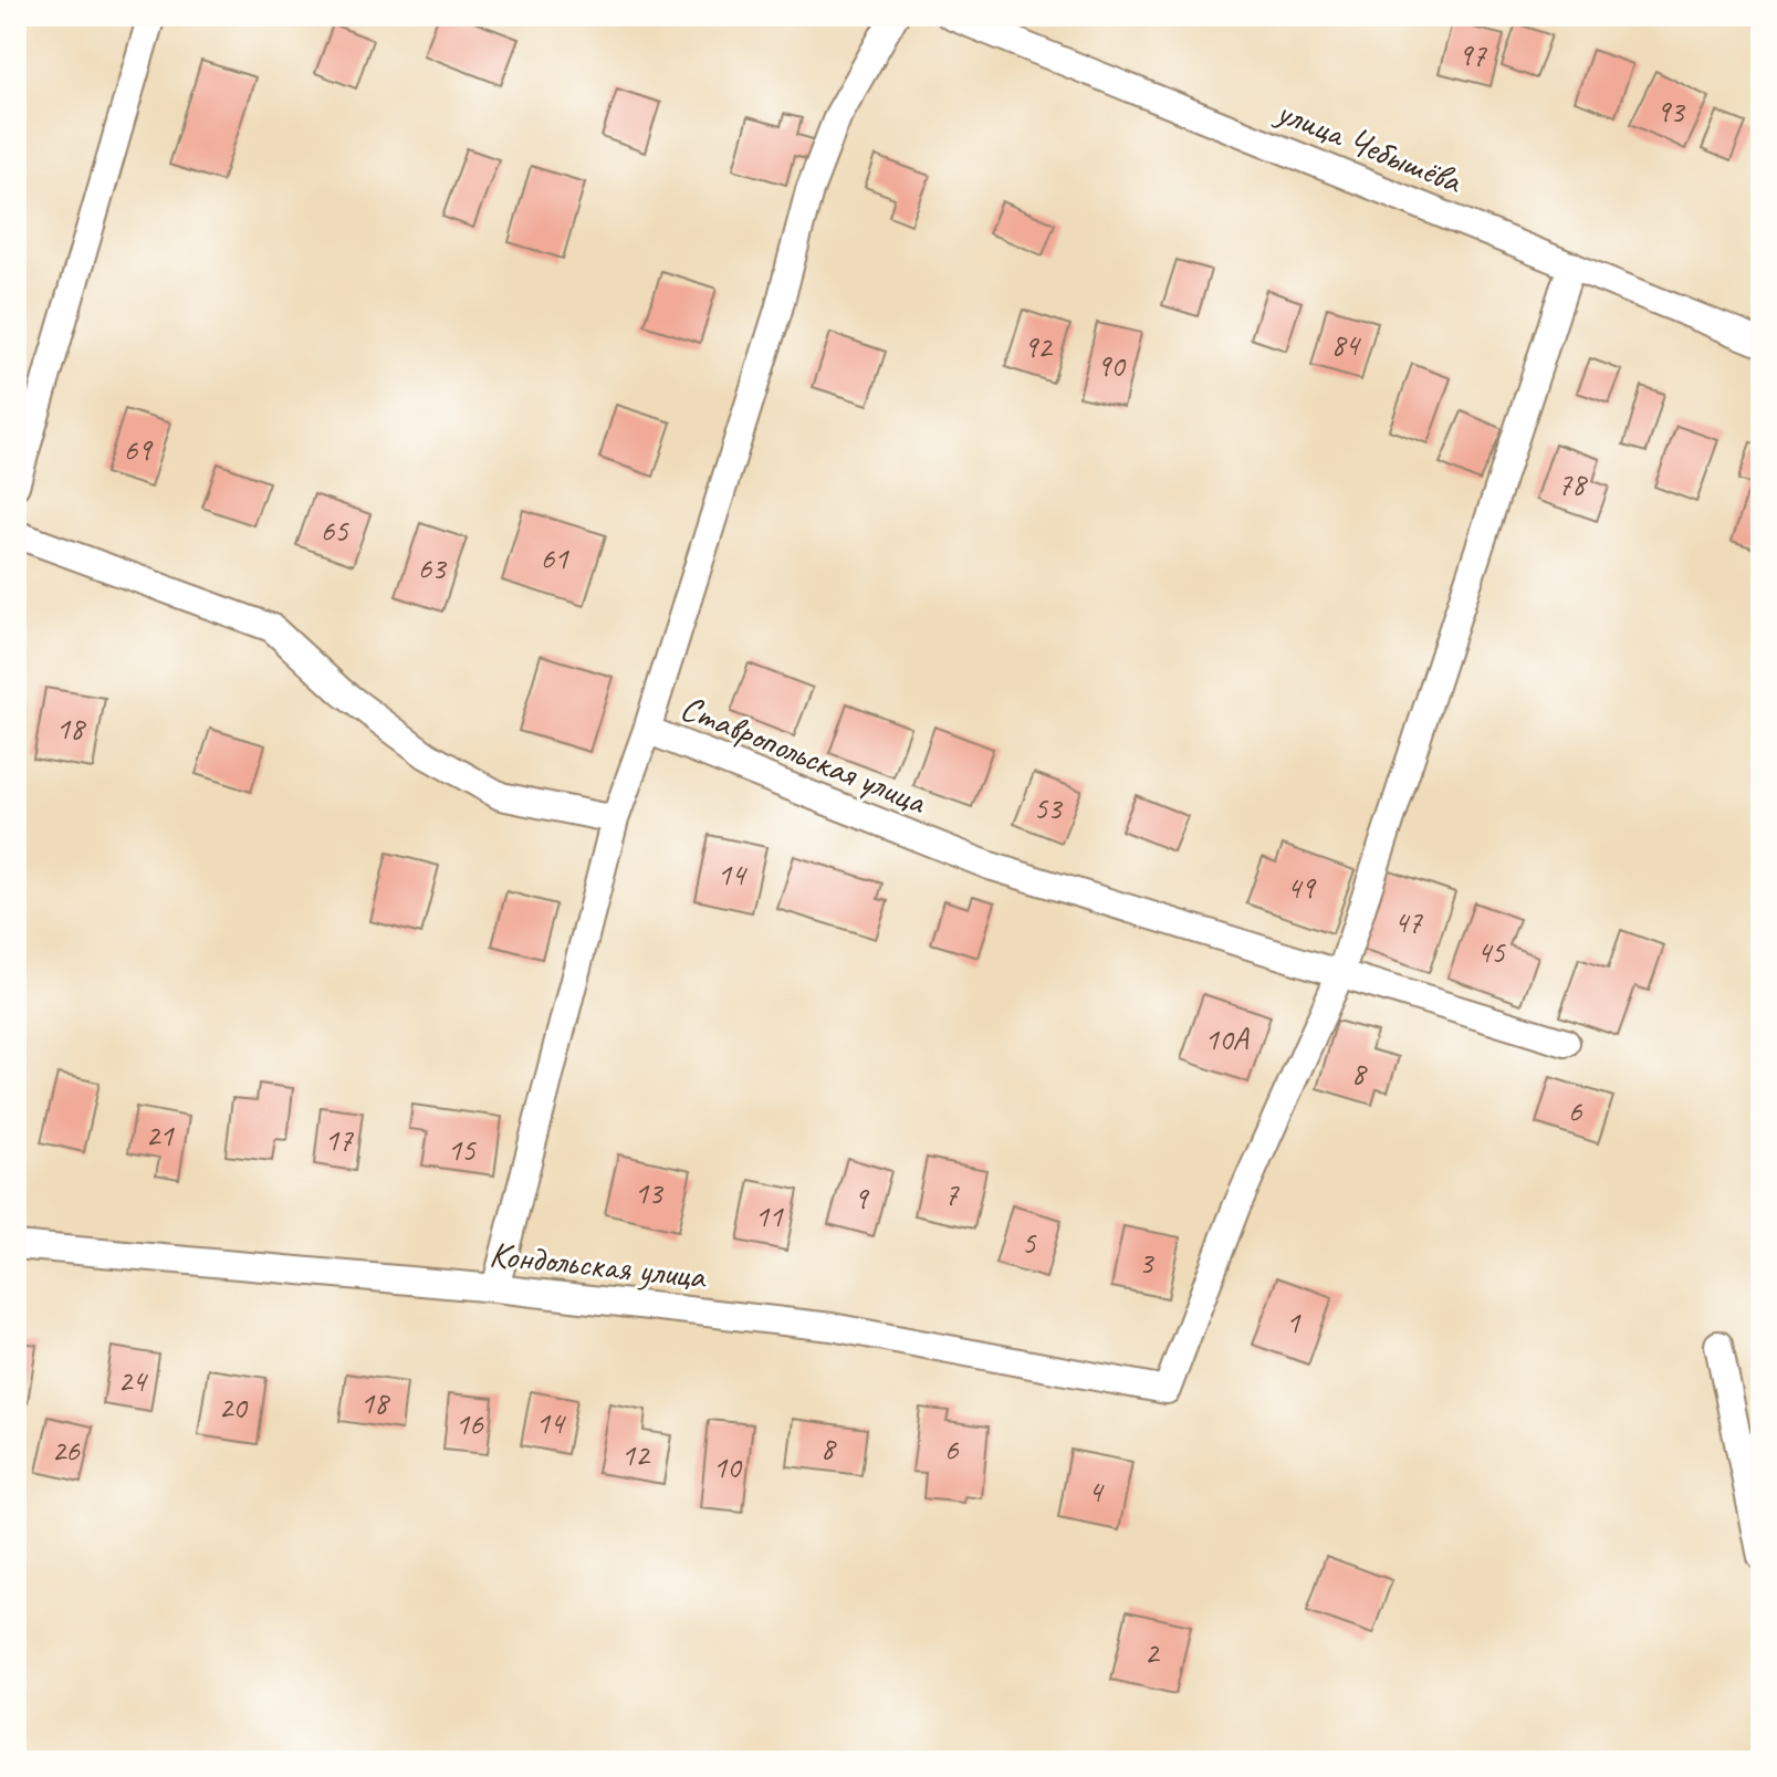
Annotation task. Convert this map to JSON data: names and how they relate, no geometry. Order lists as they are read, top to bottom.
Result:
{
  "streets": {
    "street": ["улица Чебышёва", "Ставропольская улица", "Кондольская улица"]
  },
  "crossings": [
    ["Ставропольская улица", "Кондольская улица"]
  ],
  "house_numbers": [
    "97",
    "93",
    "84",
    "92",
    "90",
    "69",
    "78",
    "65",
    "61",
    "63",
    "18",
    "53",
    "14",
    "49",
    "47",
    "45",
    "10А",
    "8",
    "6",
    "21",
    "17",
    "15",
    "13",
    "7",
    "9",
    "11",
    "5",
    "3",
    "1",
    "24",
    "18",
    "20",
    "14",
    "16",
    "8",
    "6",
    "26",
    "12",
    "10",
    "4",
    "2"
  ]
}
